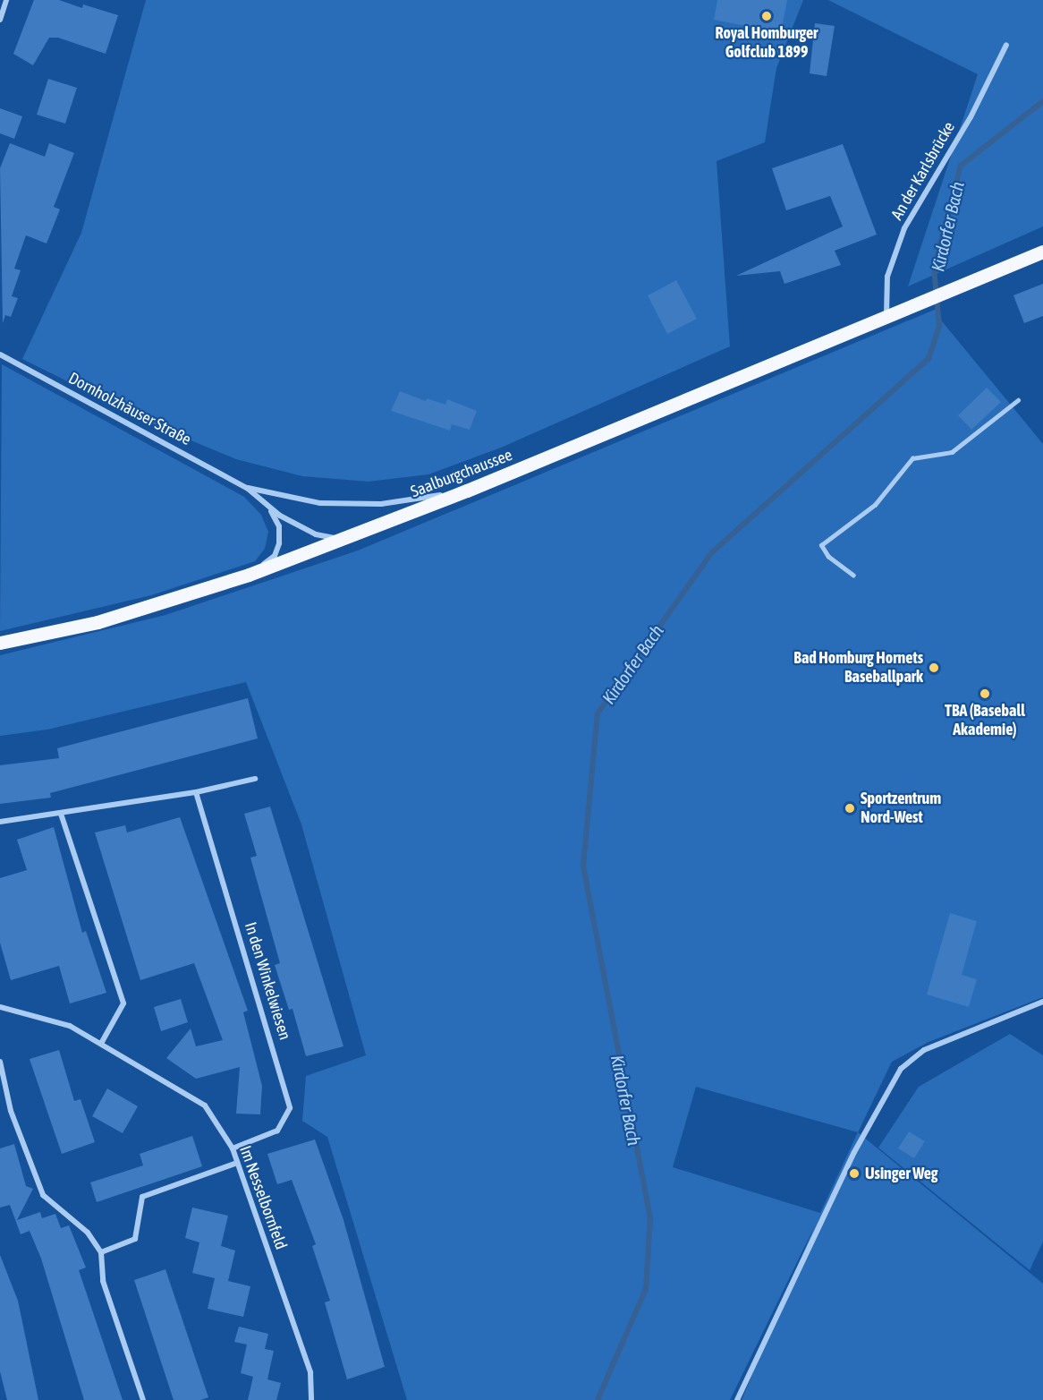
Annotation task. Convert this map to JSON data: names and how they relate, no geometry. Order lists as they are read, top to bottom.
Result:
{
  "streets": {
    "main road": ["Saalburgchaussee"],
    "street": [
      "An der Karlsbrücke",
      "Dornholzhäuser Straße",
      "In den Winkelwiesen",
      "Im Nesselbornfeld"
    ]
  },
  "crossings": [
    ["An der Karlsbrücke", "Saalburgchaussee"],
    ["Dornholzhäuser Straße", "Saalburgchaussee"],
    ["In den Winkelwiesen", "Im Nesselbornfeld"]
  ],
  "water": ["Kirdorfer Bach"],
  "places": [
    "Royal Homburger Golfclub 1899",
    "Bad Homburg Hornets Baseballpark",
    "TBA (Baseball Akademie)",
    "Sportzentrum Nord-West",
    "Usinger Weg"
  ]
}
